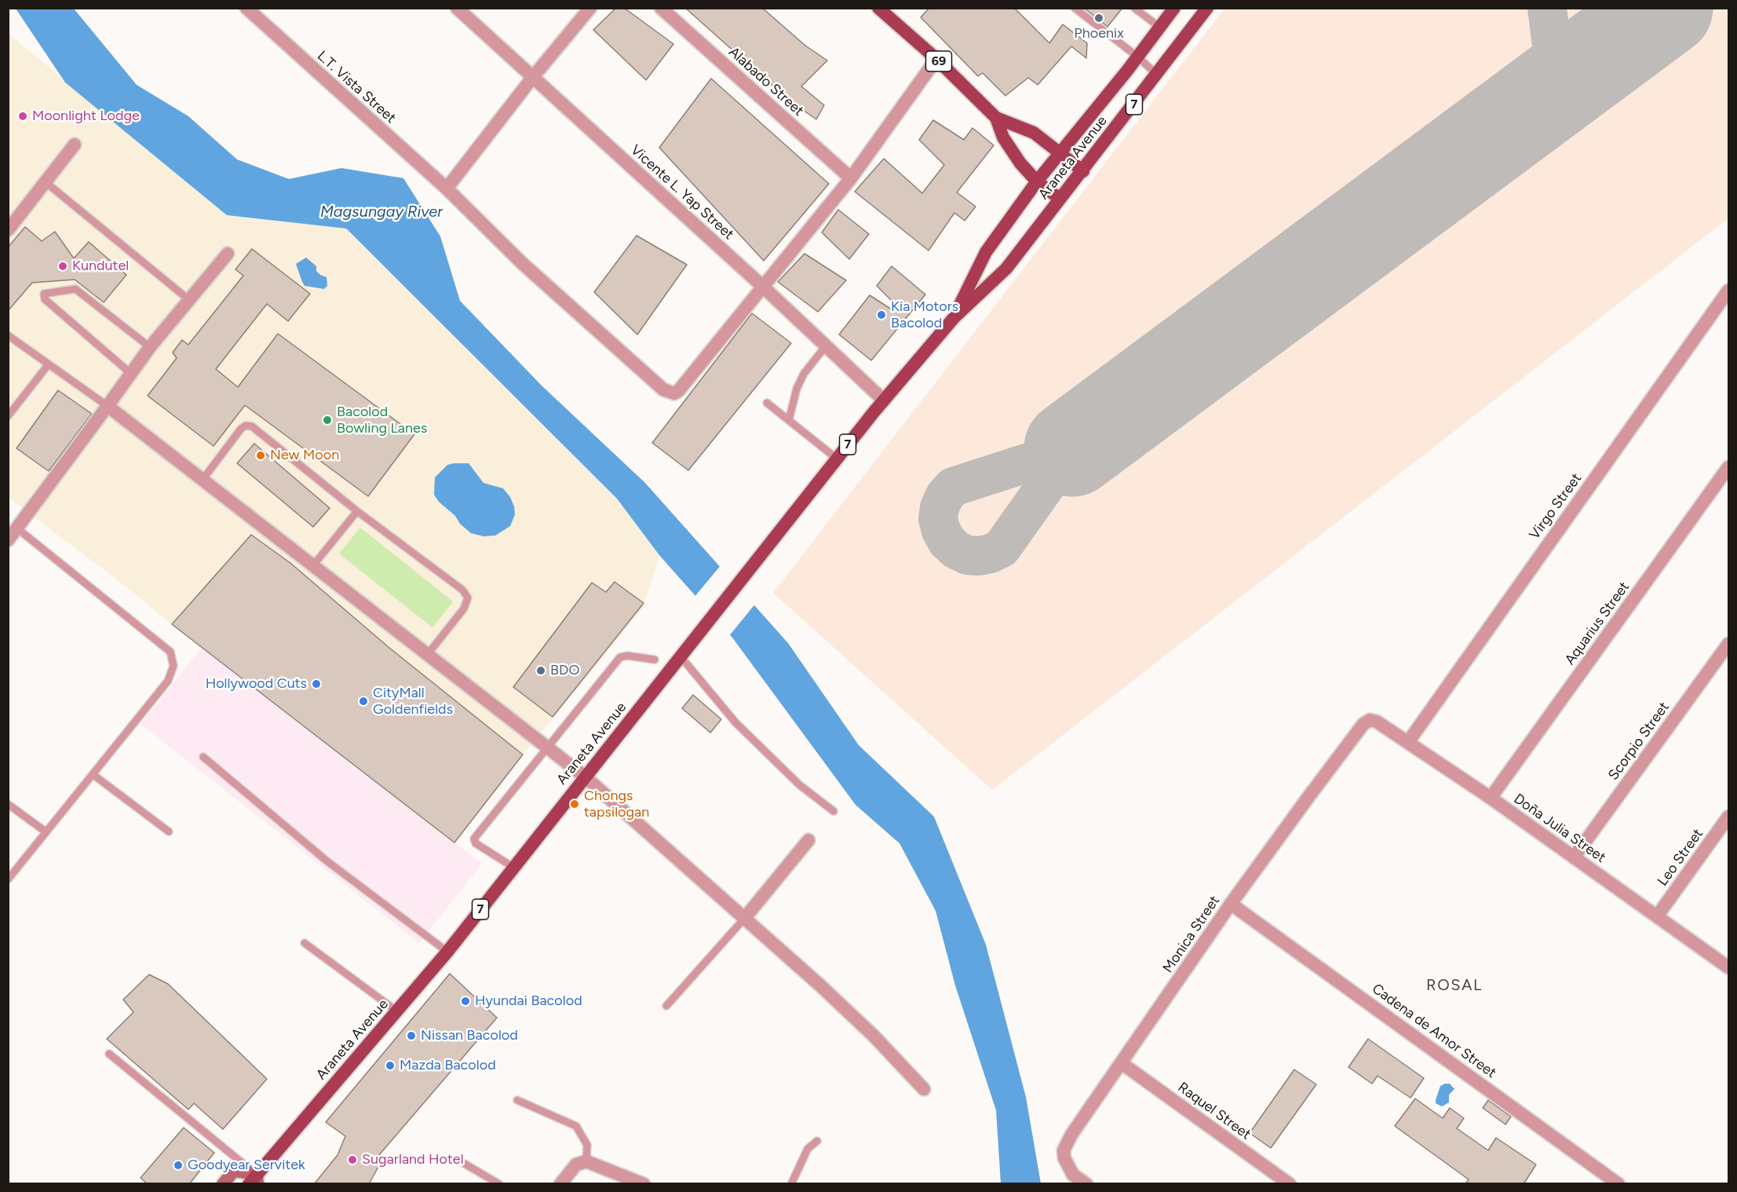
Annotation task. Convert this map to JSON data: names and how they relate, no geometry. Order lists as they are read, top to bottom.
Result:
{
  "streets": {
    "main road": ["69", "7", "Araneta Avenue"],
    "street": [
      "Alabado Street",
      "L.T. Vista Street",
      "Vicente L. Yap Street",
      "Virgo Street",
      "Aquarius Street",
      "Scorpio Street",
      "Doña Julia Street",
      "Leo Street",
      "Monica Street",
      "Cadena de Amor Street",
      "Raquel Street"
    ]
  },
  "crossings": [
    ["69", "L.T. Vista Street"],
    ["69", "Araneta Avenue"],
    ["Alabado Street", "L.T. Vista Street"],
    ["L.T. Vista Street", "Vicente L. Yap Street"],
    ["Araneta Avenue", "Vicente L. Yap Street"],
    ["Virgo Street", "Doña Julia Street"],
    ["Aquarius Street", "Doña Julia Street"],
    ["Scorpio Street", "Doña Julia Street"],
    ["Doña Julia Street", "Leo Street"],
    ["Doña Julia Street", "Monica Street"],
    ["Monica Street", "Cadena de Amor Street"],
    ["Monica Street", "Raquel Street"]
  ],
  "districts": ["ROSAL"],
  "water": ["Magsungay River"],
  "places": [
    "Phoenix",
    "Moonlight Lodge",
    "Kundutel",
    "Kia Motors Bacolod",
    "Bacolod Bowling Lanes",
    "New Moon",
    "BDO",
    "Hollywood Cuts",
    "CityMall Goldenfields",
    "Chongs tapsilogan",
    "Hyundai Bacolod",
    "Nissan Bacolod",
    "Mazda Bacolod",
    "Sugarland Hotel",
    "Goodyear Servitek"
  ]
}
